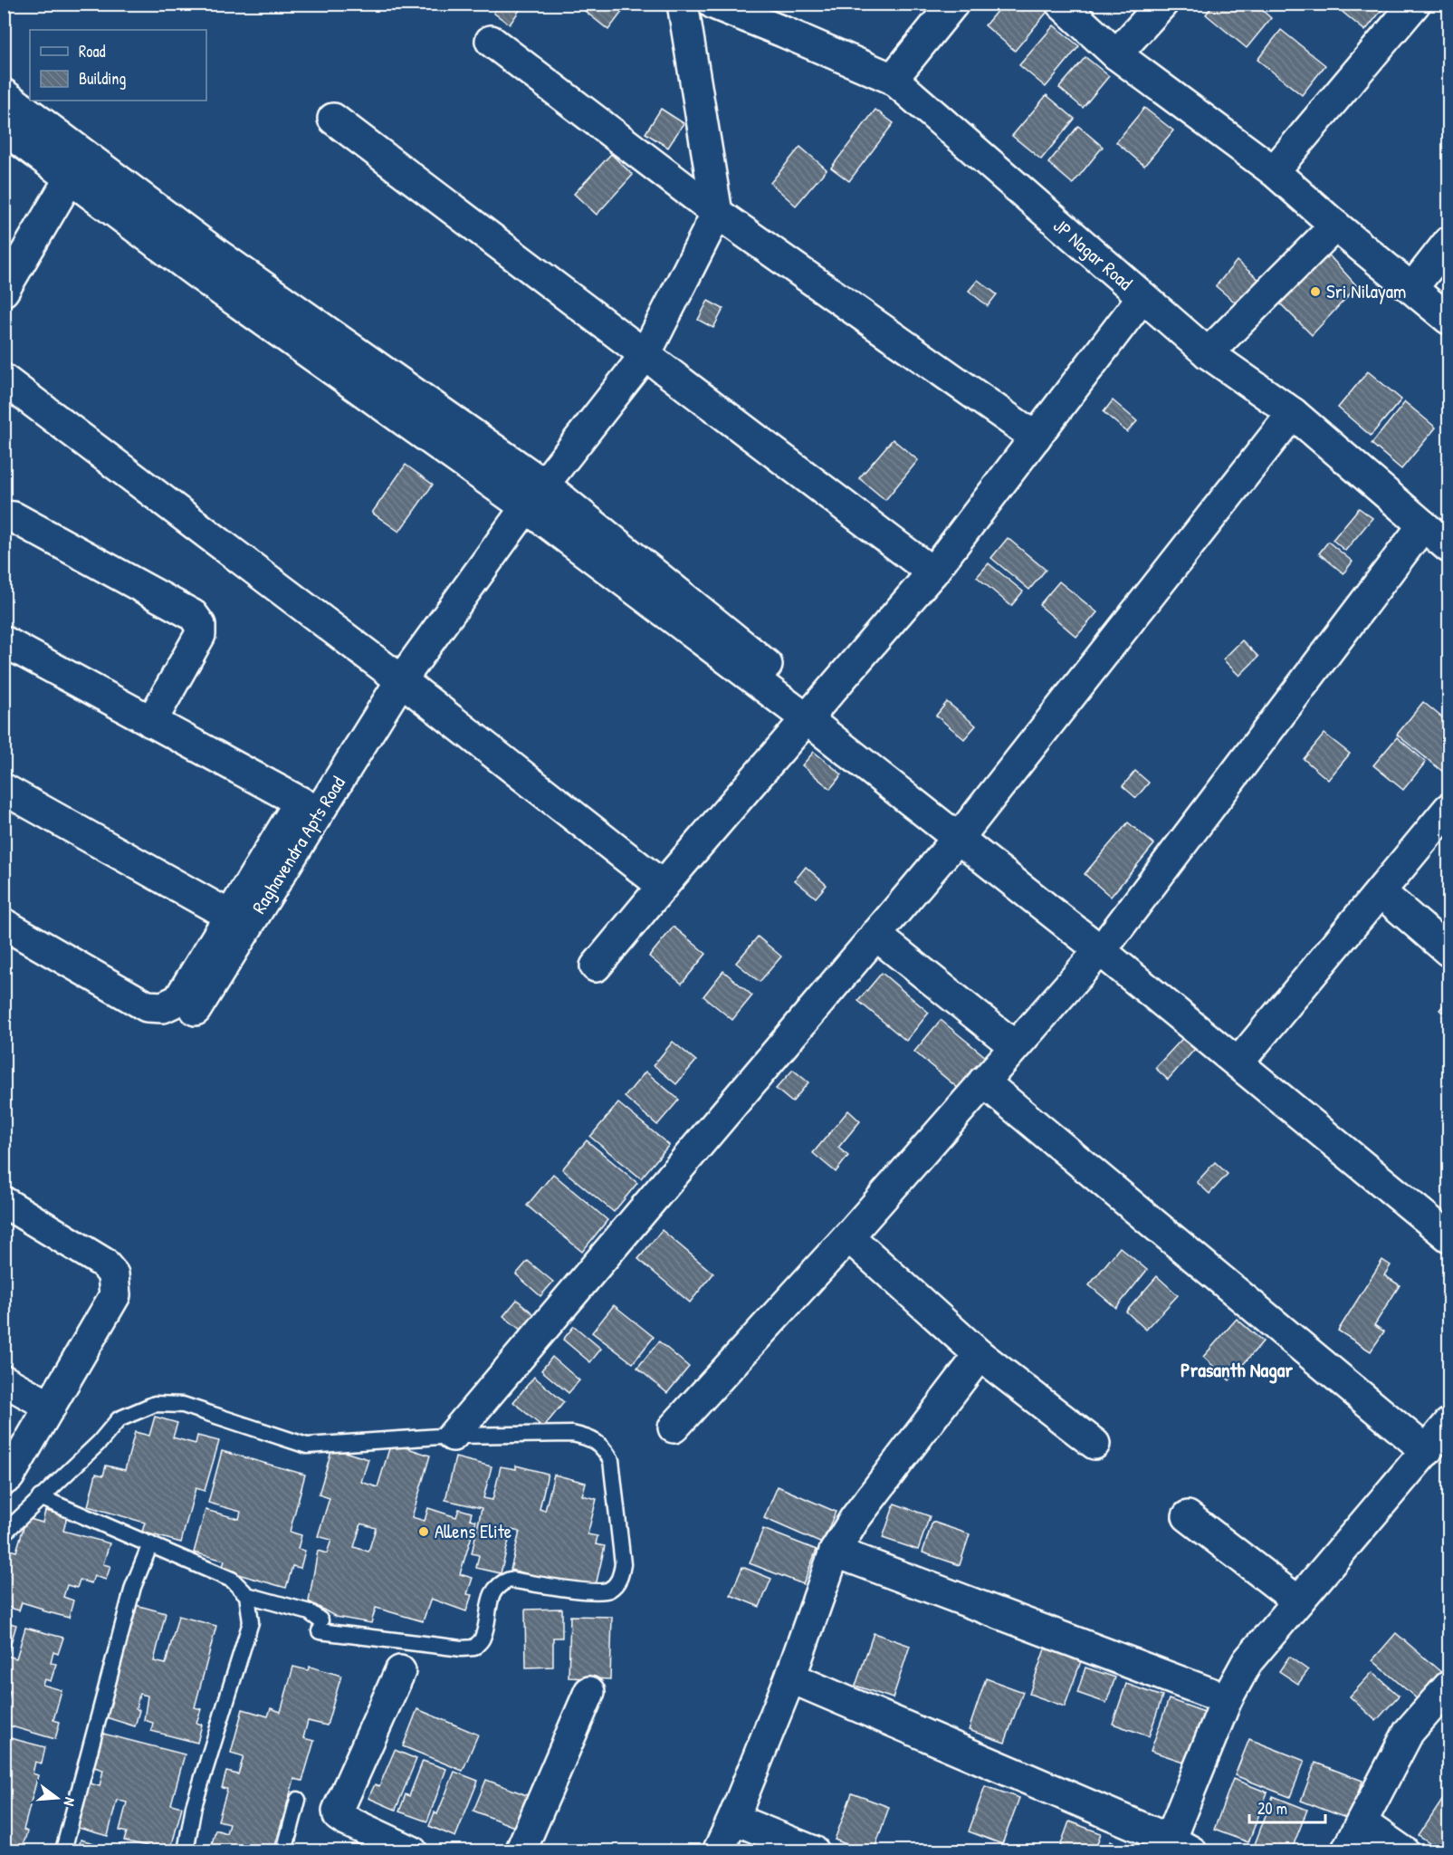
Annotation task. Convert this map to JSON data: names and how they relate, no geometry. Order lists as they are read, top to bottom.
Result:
{
  "streets": {
    "street": ["JP Nagar Road", "Raghavendra Apts Road"]
  },
  "districts": ["Prasanth Nagar"],
  "places": ["Sri Nilayam", "Allens Elite"],
  "legend": ["Road", "Building"],
  "scale_bar": "20 m",
  "north": "right"
}
